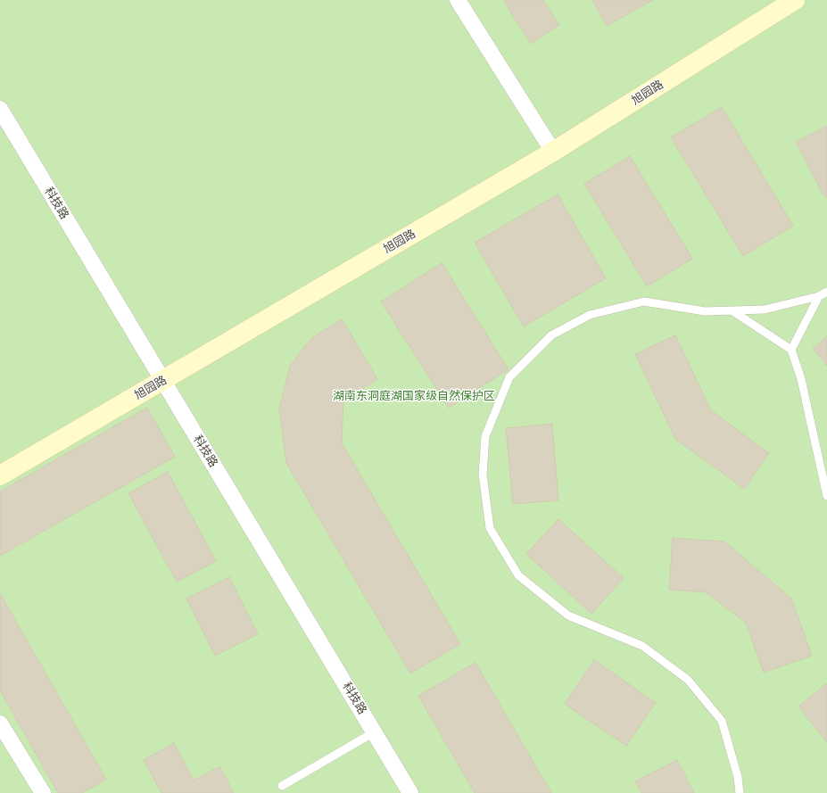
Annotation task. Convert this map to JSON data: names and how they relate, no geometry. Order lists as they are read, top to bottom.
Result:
{
  "streets": {
    "street": ["旭园路", "科技路"]
  },
  "crossings": [
    ["旭园路", "科技路"]
  ],
  "parks": ["湖南东洞庭湖国家级自然保护区"]
}
